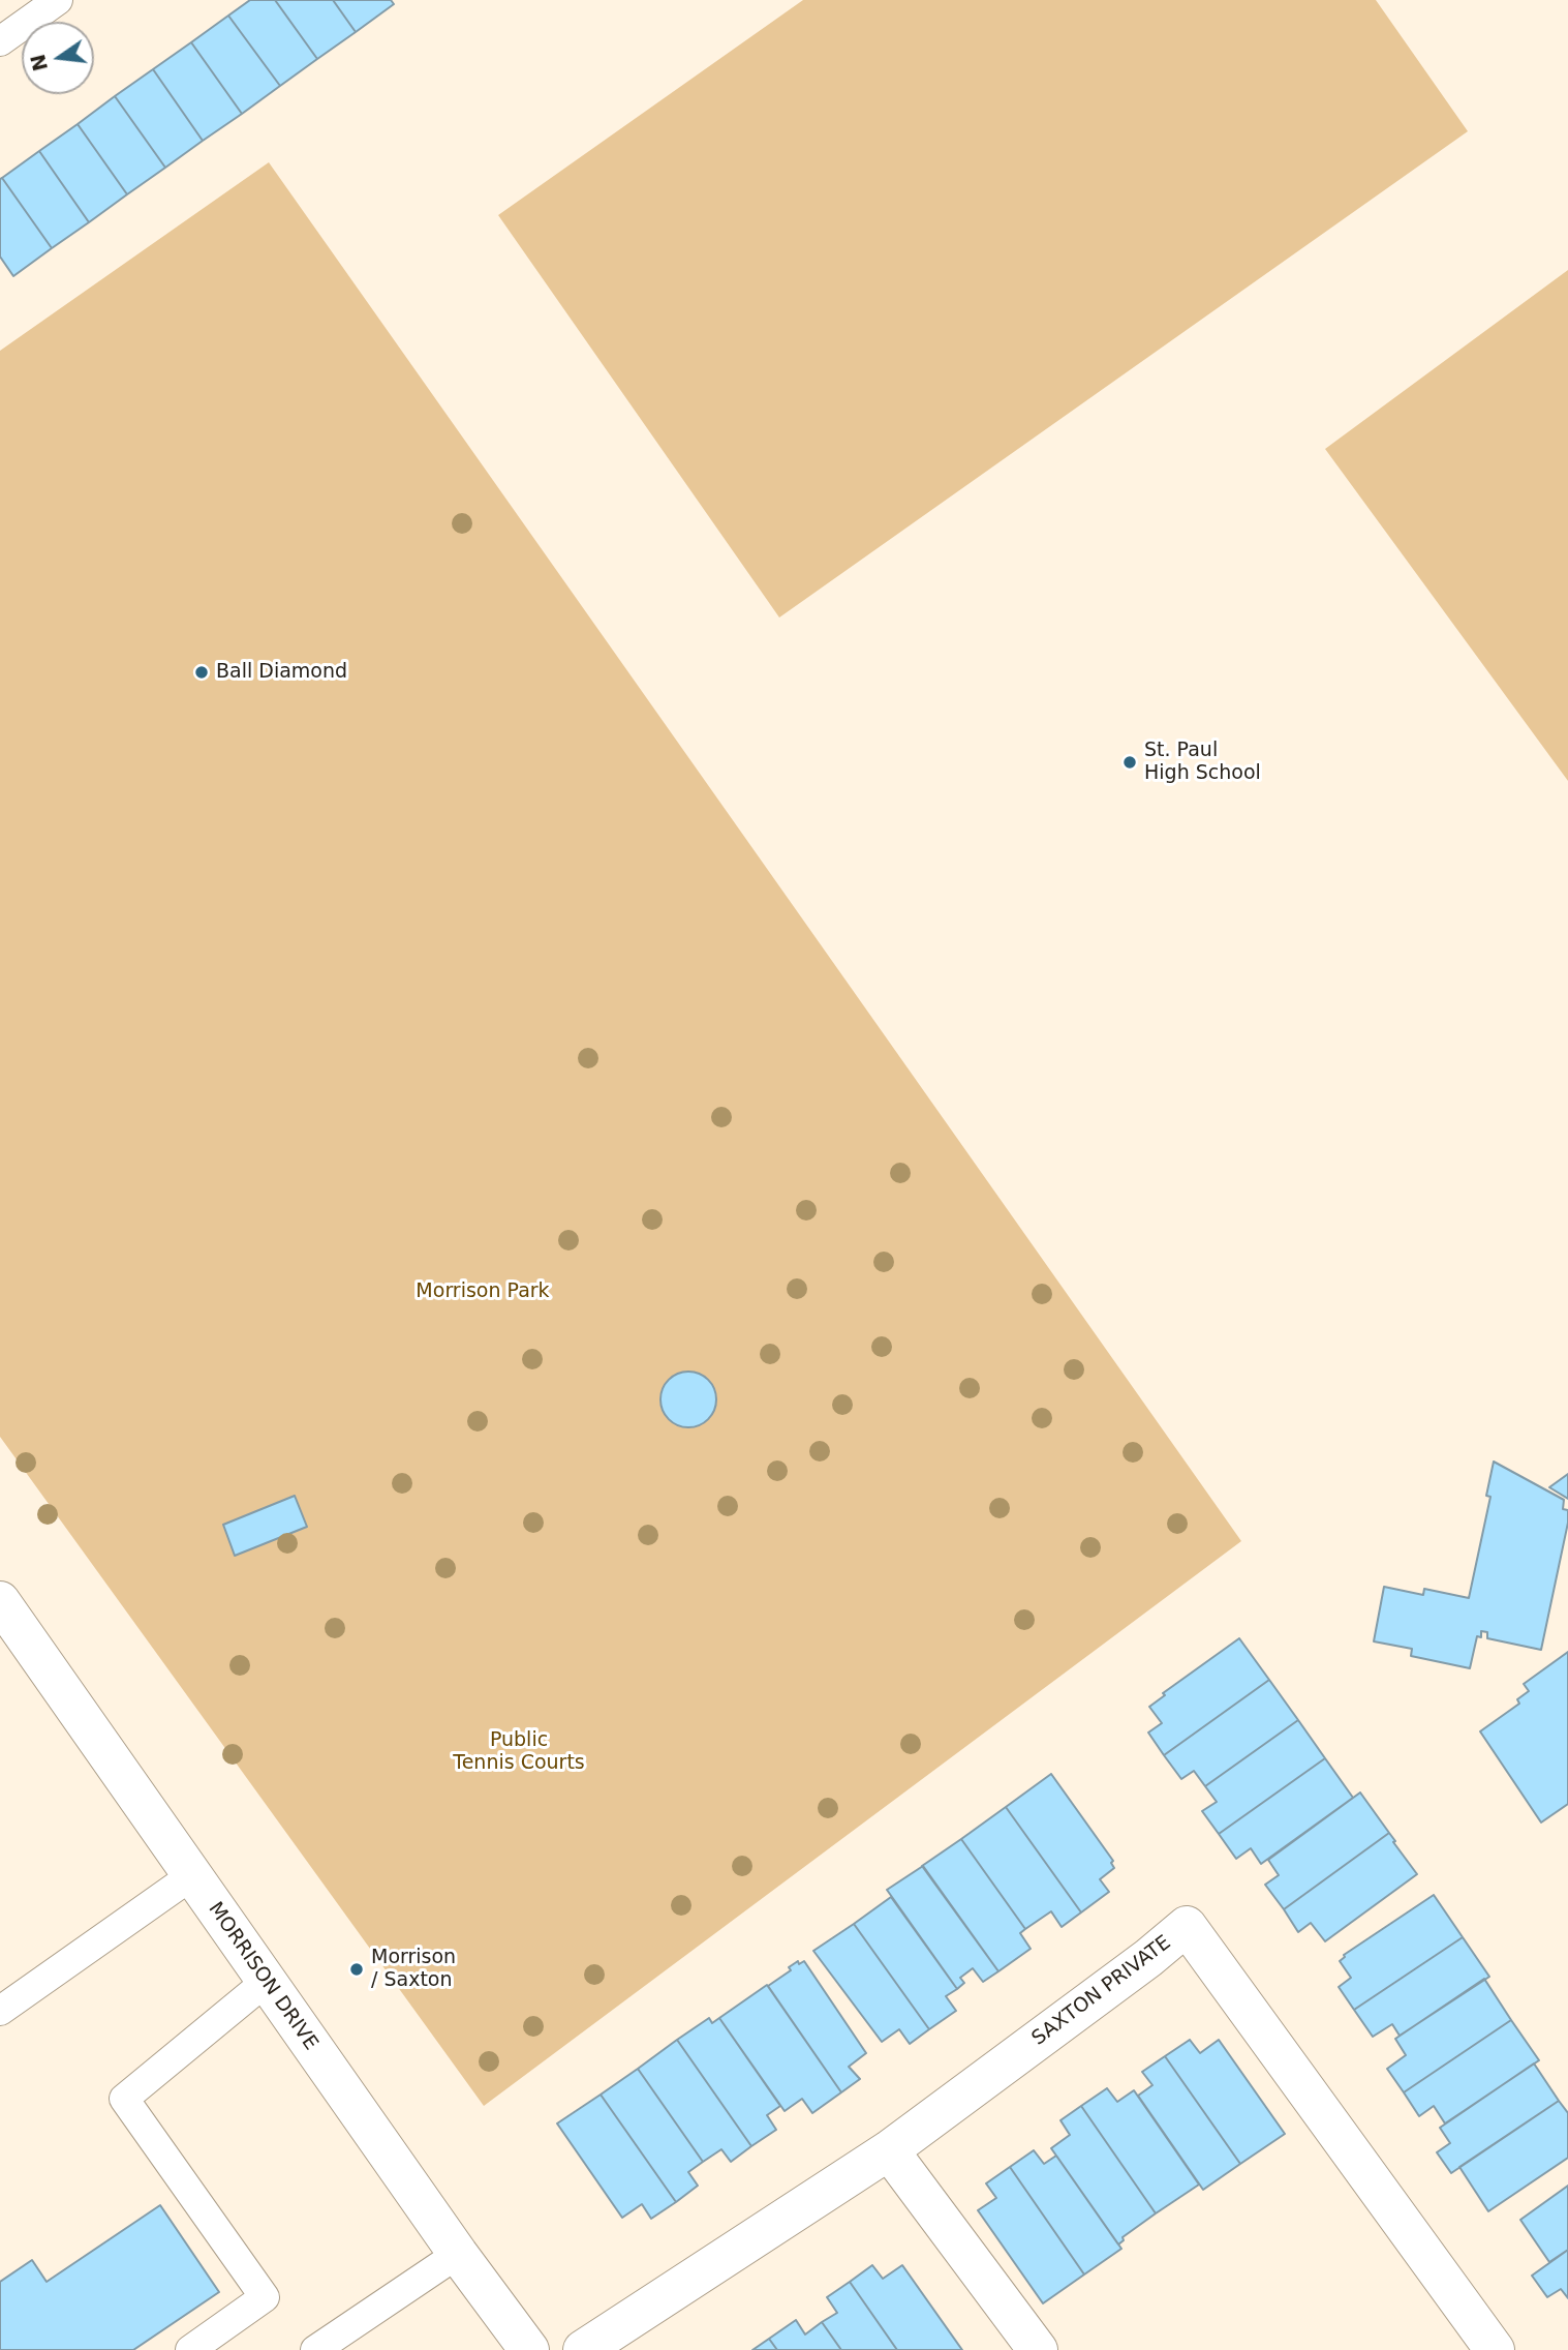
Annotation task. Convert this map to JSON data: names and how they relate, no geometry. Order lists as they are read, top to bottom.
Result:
{
  "streets": {
    "street": ["MORRISON DRIVE", "SAXTON PRIVATE"]
  },
  "parks": ["Morrison Park", "Public Tennis Courts"],
  "places": ["Ball Diamond", "St. Paul High School", "Morrison / Saxton"],
  "north": "left"
}
